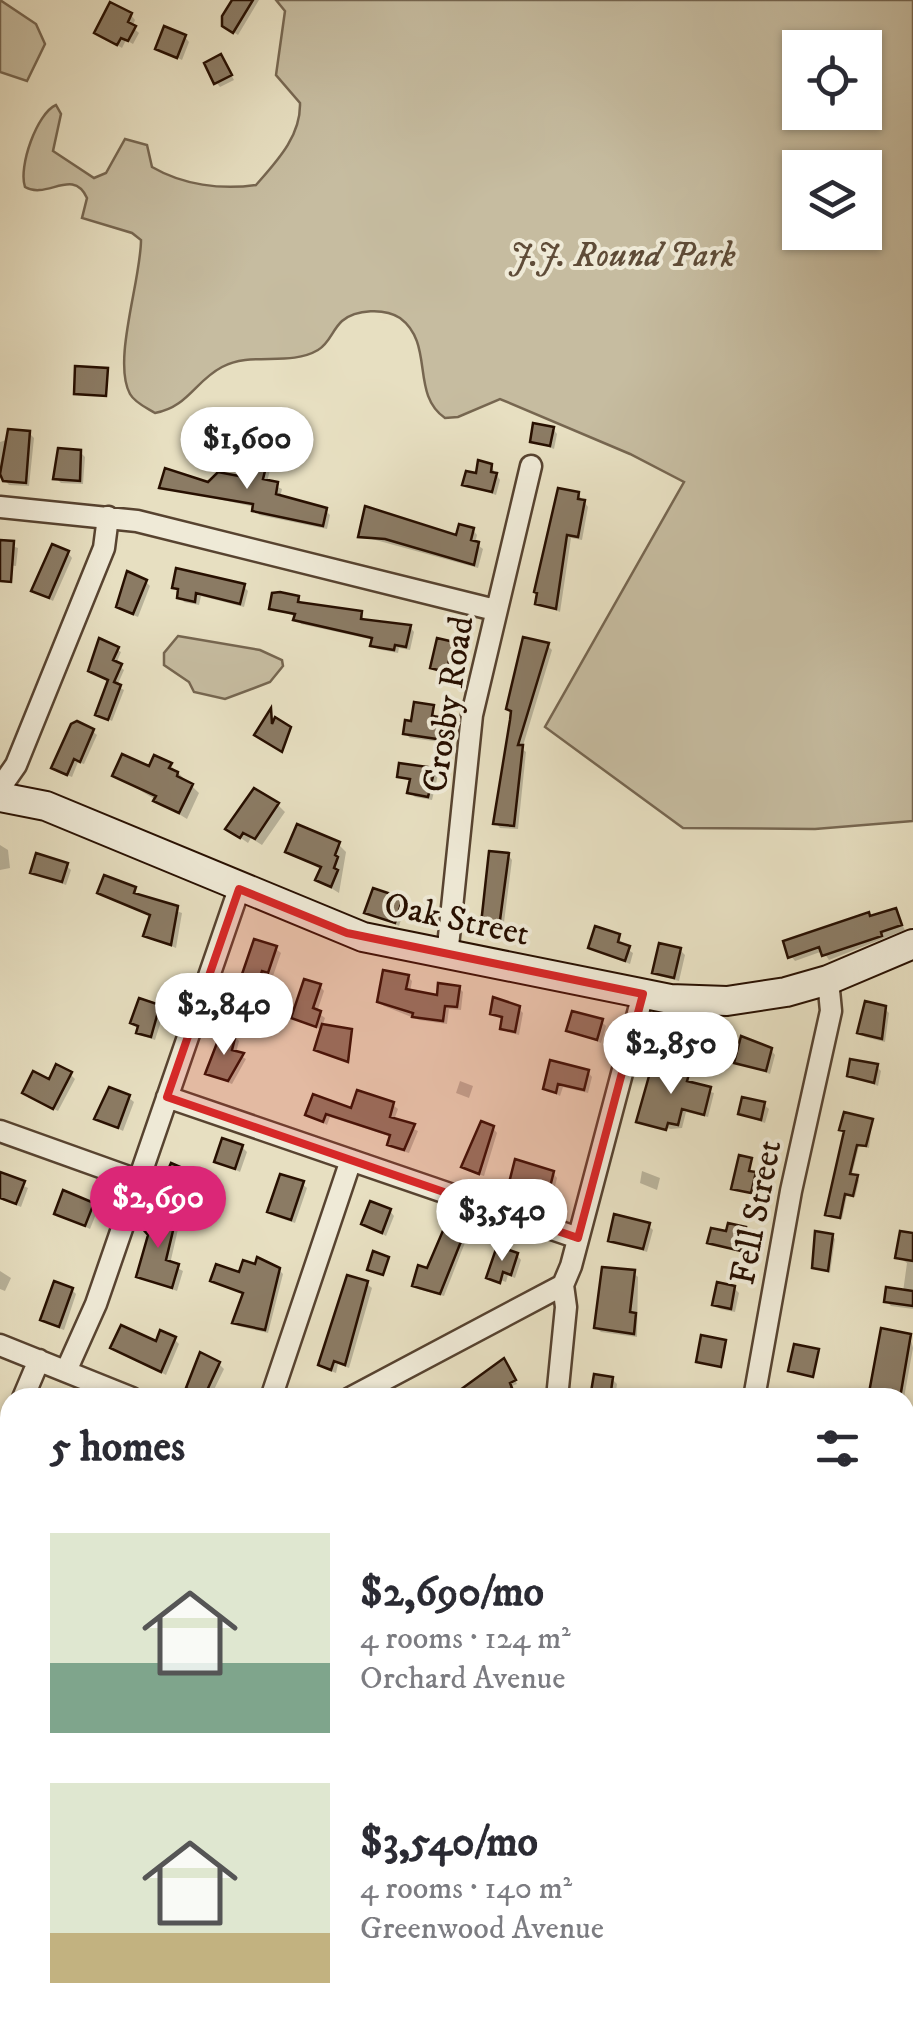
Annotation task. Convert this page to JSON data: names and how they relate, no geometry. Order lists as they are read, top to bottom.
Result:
{
  "streets": {
    "street": ["Crosby Road", "Oak Street", "Fell Street"]
  },
  "crossings": [
    ["Crosby Road", "Oak Street"],
    ["Oak Street", "Fell Street"]
  ],
  "parks": ["J.J. Round Park"],
  "page": {
    "price": [
      "$1,600",
      "$2,840",
      "$2,850",
      "$2,690",
      "$3,540"
    ],
    "heading": "5 homes",
    "list": [
      {
        "name": "$2,690/mo",
        "note": "4 rooms · 124 m² · Orchard Avenue"
      },
      {
        "name": "$3,540/mo",
        "note": "4 rooms · 140 m² · Greenwood Avenue"
      }
    ]
  }
}
